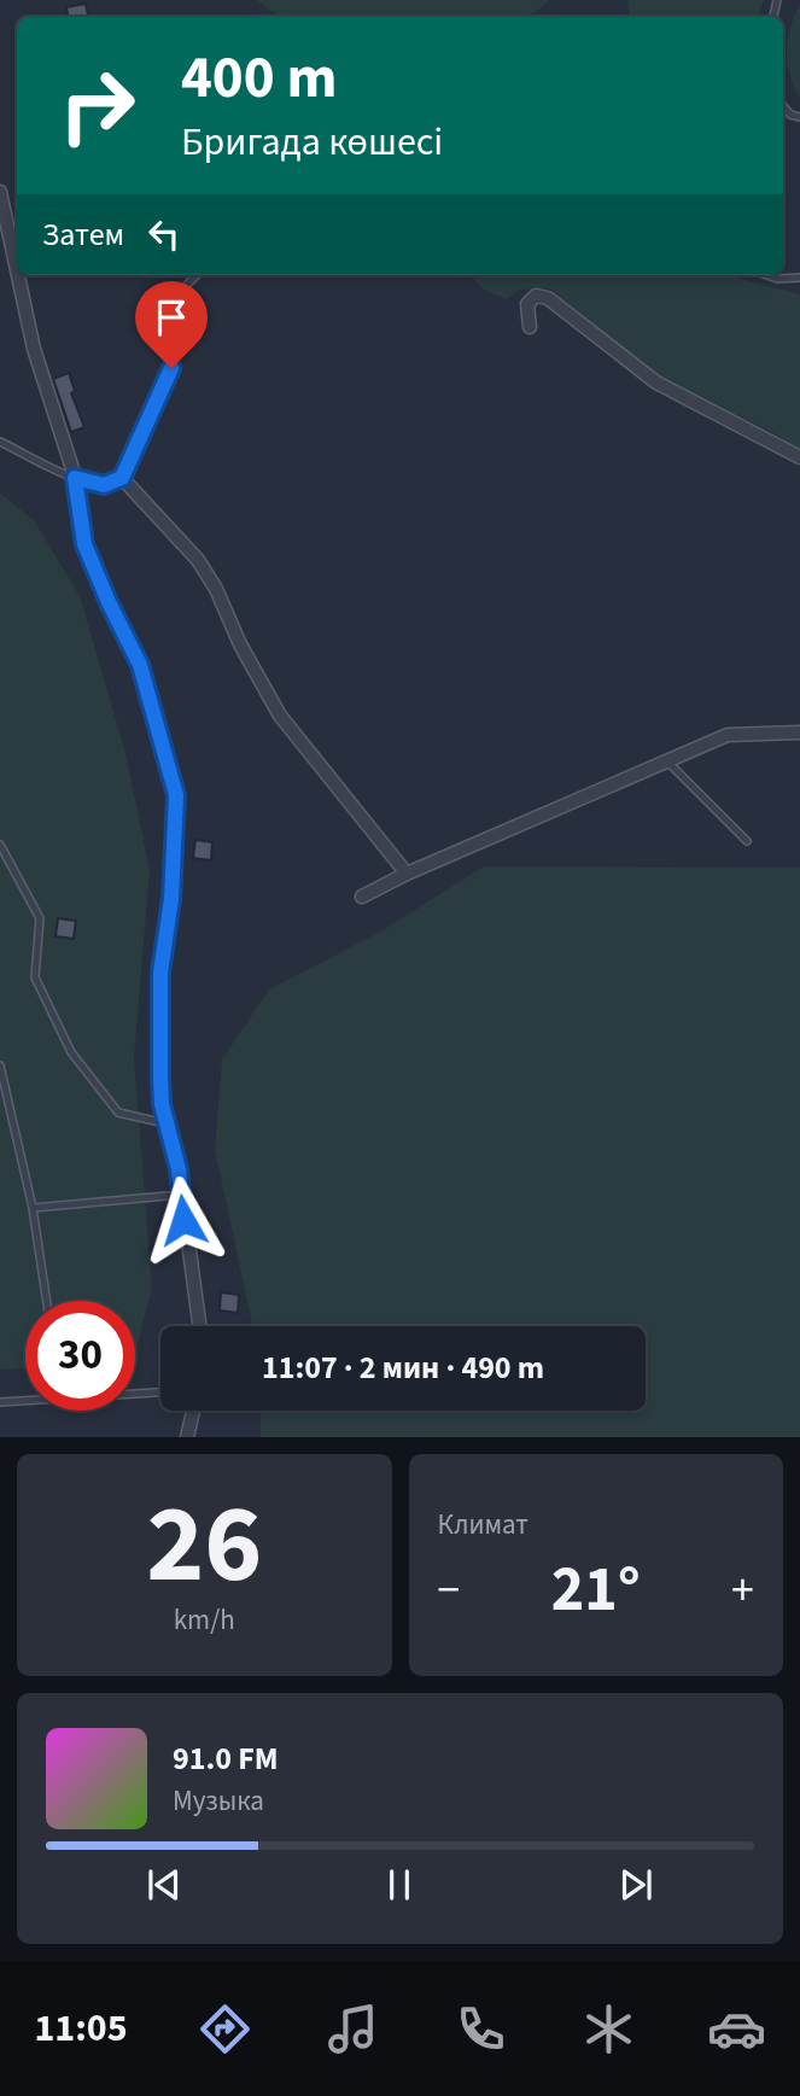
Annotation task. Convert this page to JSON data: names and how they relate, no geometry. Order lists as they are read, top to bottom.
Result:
{
  "page": {
    "turn": ["400 m", "Бригада көшесі"],
    "then": "Затем",
    "limit": "30",
    "trip": "11:07 · 2 мин · 490 m",
    "tile": [
      ["26", "km/h"],
      "Климат"
    ],
    "heat": ["−", "21°", "+"],
    "song": ["91.0 FM", "Музыка"],
    "tabs": "11:05"
  }
}
